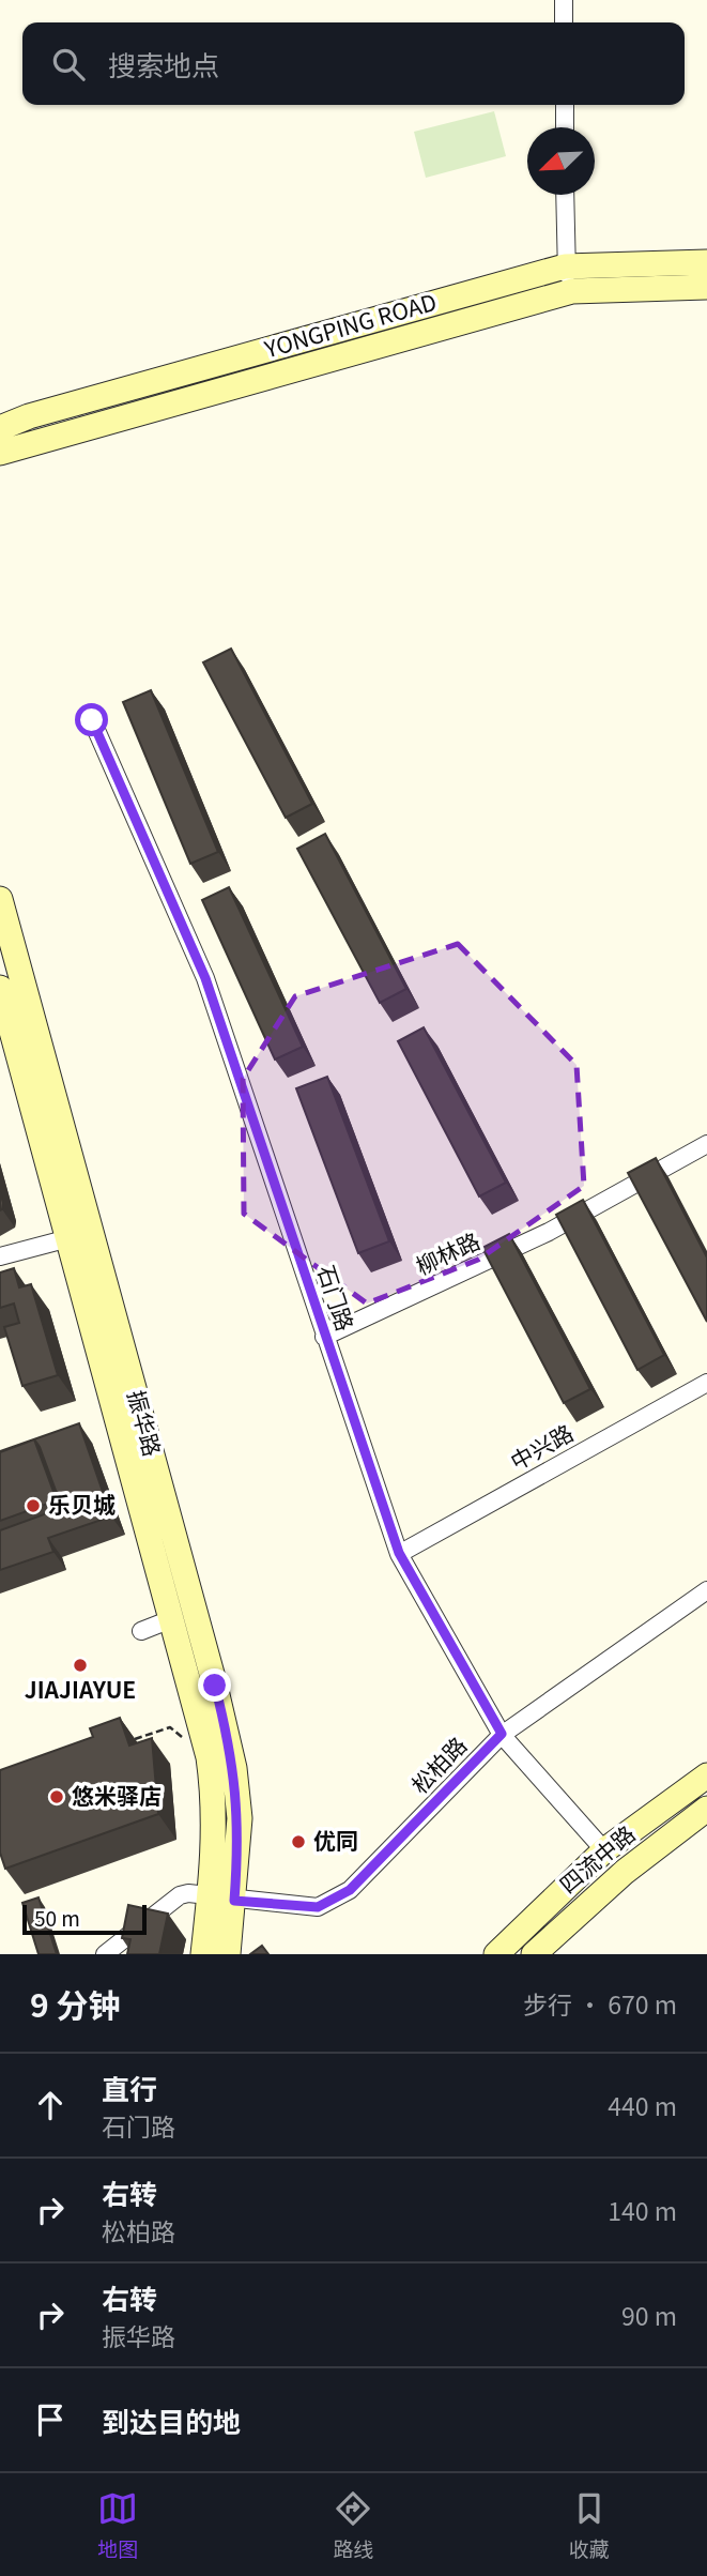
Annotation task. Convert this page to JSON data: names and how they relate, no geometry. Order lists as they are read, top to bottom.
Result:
{
  "streets": {
    "main road": ["YONGPING ROAD", "振华路", "四流中路"],
    "street": [
      "柳林路",
      "石门路",
      "中兴路",
      "松柏路"
    ]
  },
  "crossings": [
    ["柳林路", "石门路"],
    ["石门路", "中兴路"],
    ["石门路", "松柏路"],
    ["石门路", "四流中路"],
    ["振华路", "松柏路"]
  ],
  "places": [
    "乐贝城",
    "JIAJIAYUE",
    "悠米驿店",
    "优同"
  ],
  "scale_bar": "50 m",
  "north": "bottom left",
  "page": {
    "search": "搜索地点",
    "scale": "50 m",
    "heading": ["9 分钟", "步行 · 670 m"],
    "list": [
      ["直行", "石门路", "440 m"],
      ["右转", "松柏路", "140 m"],
      ["右转", "振华路", "90 m"],
      "到达目的地"
    ],
    "nav": ["地图", "路线", "收藏"]
  }
}
